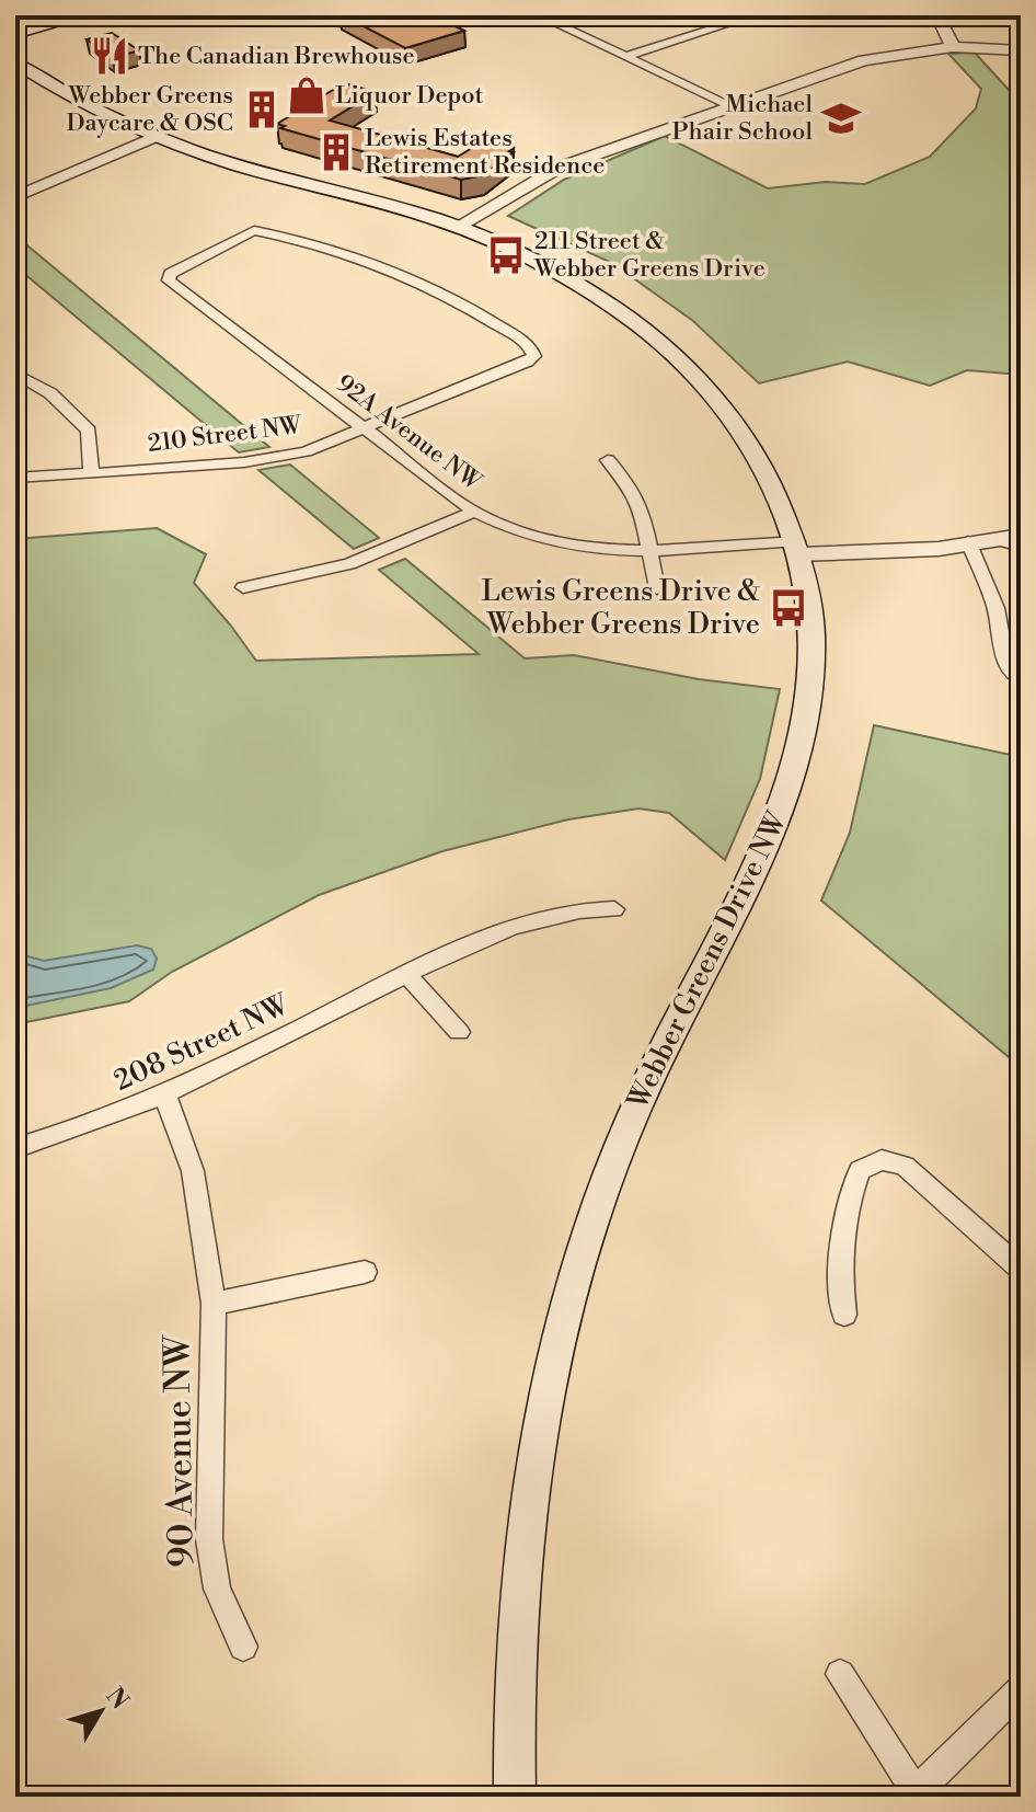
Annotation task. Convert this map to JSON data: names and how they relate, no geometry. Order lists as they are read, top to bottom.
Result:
{
  "streets": {
    "main road": ["Webber Greens Drive NW"],
    "street": [
      "92A Avenue NW",
      "210 Street NW",
      "208 Street NW",
      "90 Avenue NW"
    ]
  },
  "crossings": [
    ["92A Avenue NW", "210 Street NW"],
    ["92A Avenue NW", "Webber Greens Drive NW"],
    ["208 Street NW", "90 Avenue NW"]
  ],
  "places": {
    "restaurant": ["The Canadian Brewhouse"],
    "shop": ["Liquor Depot"],
    "building": ["Webber Greens Daycare & OSC", "Lewis Estates Retirement Residence"],
    "school or university": ["Michael Phair School"],
    "bus stop": ["211 Street & Webber Greens Drive", "Lewis Greens Drive & Webber Greens Drive"]
  },
  "north": "top right"
}
